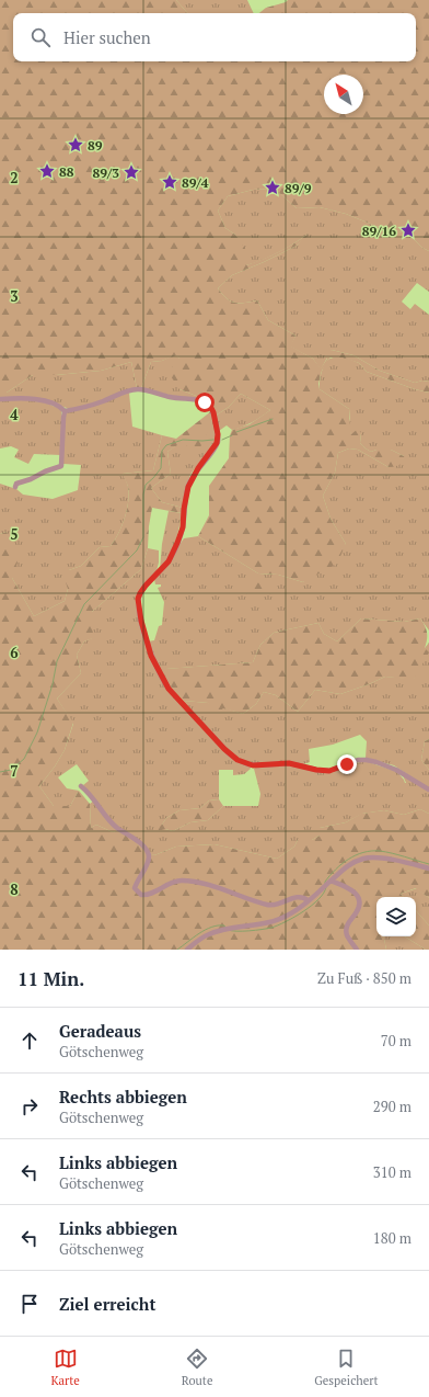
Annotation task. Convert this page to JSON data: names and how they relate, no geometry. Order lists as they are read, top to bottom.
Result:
{
  "places": {
    "place": [
      "89",
      "88",
      "89/3",
      "89/4",
      "89/9",
      "89/16"
    ]
  },
  "north": "top left",
  "page": {
    "search": "Hier suchen",
    "heading": ["11 Min.", "Zu Fuß · 850 m"],
    "list": [
      ["Geradeaus", "Götschenweg", "70 m"],
      ["Rechts abbiegen", "Götschenweg", "290 m"],
      ["Links abbiegen", "Götschenweg", "310 m"],
      ["Links abbiegen", "Götschenweg", "180 m"],
      "Ziel erreicht"
    ],
    "nav": ["Karte", "Route", "Gespeichert"]
  },
  "grid": {
    "rows": [
      "2",
      "3",
      "4",
      "5",
      "6",
      "7",
      "8"
    ]
  }
}
